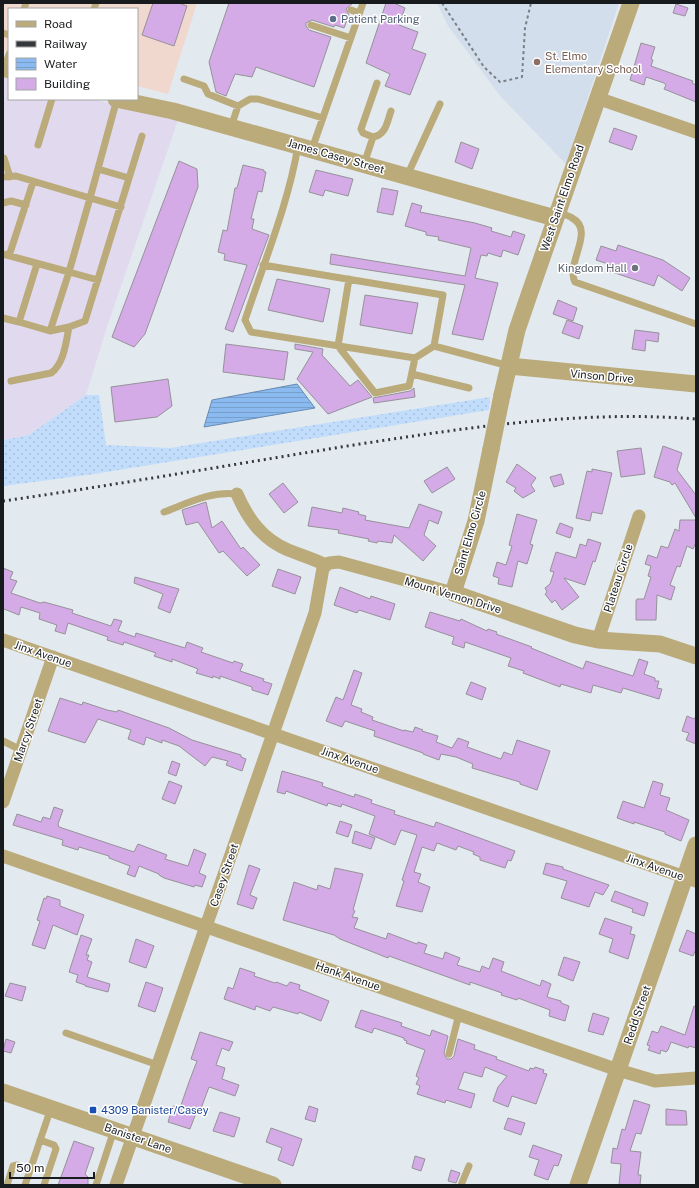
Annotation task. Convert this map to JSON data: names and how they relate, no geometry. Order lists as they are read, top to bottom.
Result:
{
  "streets": {
    "street": [
      "James Casey Street",
      "West Saint Elmo Road",
      "Vinson Drive",
      "Saint Elmo Circle",
      "Plateau Circle",
      "Mount Vernon Drive",
      "Jinx Avenue",
      "Marcy Street",
      "Casey Street",
      "Hank Avenue",
      "Redd Street",
      "Banister Lane"
    ]
  },
  "crossings": [
    ["James Casey Street", "West Saint Elmo Road"],
    ["West Saint Elmo Road", "Vinson Drive"],
    ["West Saint Elmo Road", "Saint Elmo Circle"],
    ["Saint Elmo Circle", "Mount Vernon Drive"],
    ["Plateau Circle", "Mount Vernon Drive"],
    ["Mount Vernon Drive", "Casey Street"],
    ["Jinx Avenue", "Marcy Street"],
    ["Jinx Avenue", "Casey Street"],
    ["Jinx Avenue", "Redd Street"],
    ["Casey Street", "Hank Avenue"],
    ["Casey Street", "Banister Lane"],
    ["Hank Avenue", "Redd Street"]
  ],
  "places": {
    "other": ["Patient Parking", "St. Elmo Elementary School", "Kingdom Hall"],
    "transit": ["4309 Banister/Casey"]
  },
  "legend": [
    "Road",
    "Railway",
    "Water",
    "Building"
  ],
  "scale_bar": "50 m"
}
